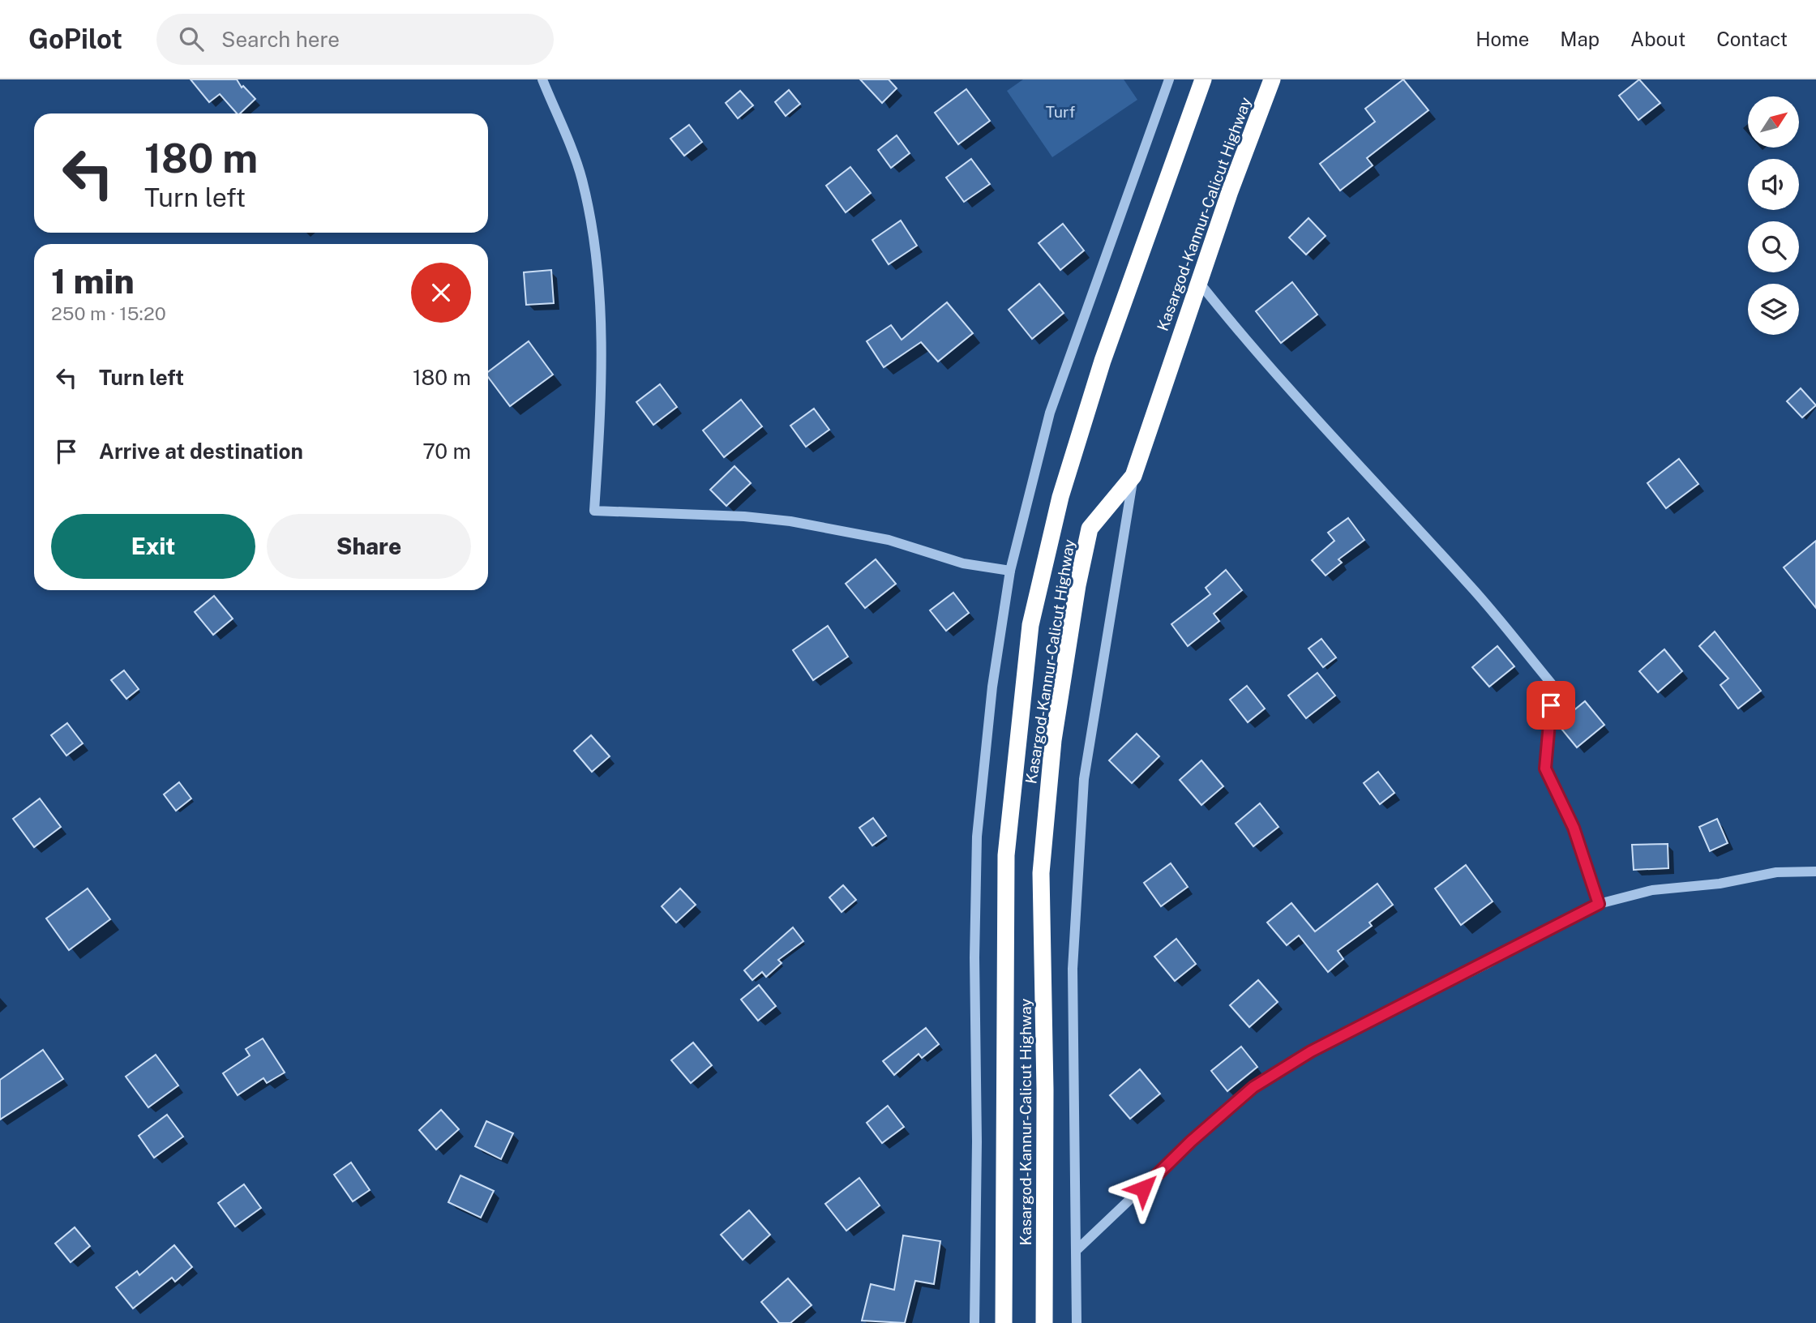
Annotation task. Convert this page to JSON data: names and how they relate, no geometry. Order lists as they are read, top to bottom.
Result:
{
  "streets": {
    "highway": ["Kasargod-Kannur-Calicut Highway"]
  },
  "parks": ["Turf"],
  "north": "top right",
  "page": {
    "header": "GoPilot",
    "search": "Search here",
    "nav": [
      "Home",
      "Map",
      "About",
      "Contact"
    ],
    "turn": ["180 m", "Turn left"],
    "heading": ["1 min", "250 m · 15:20"],
    "list": [
      {
        "name": "Turn left",
        "value": "180 m"
      },
      {
        "name": "Arrive at destination",
        "value": "70 m"
      }
    ],
    "buttons": ["Exit", "Share"]
  }
}
